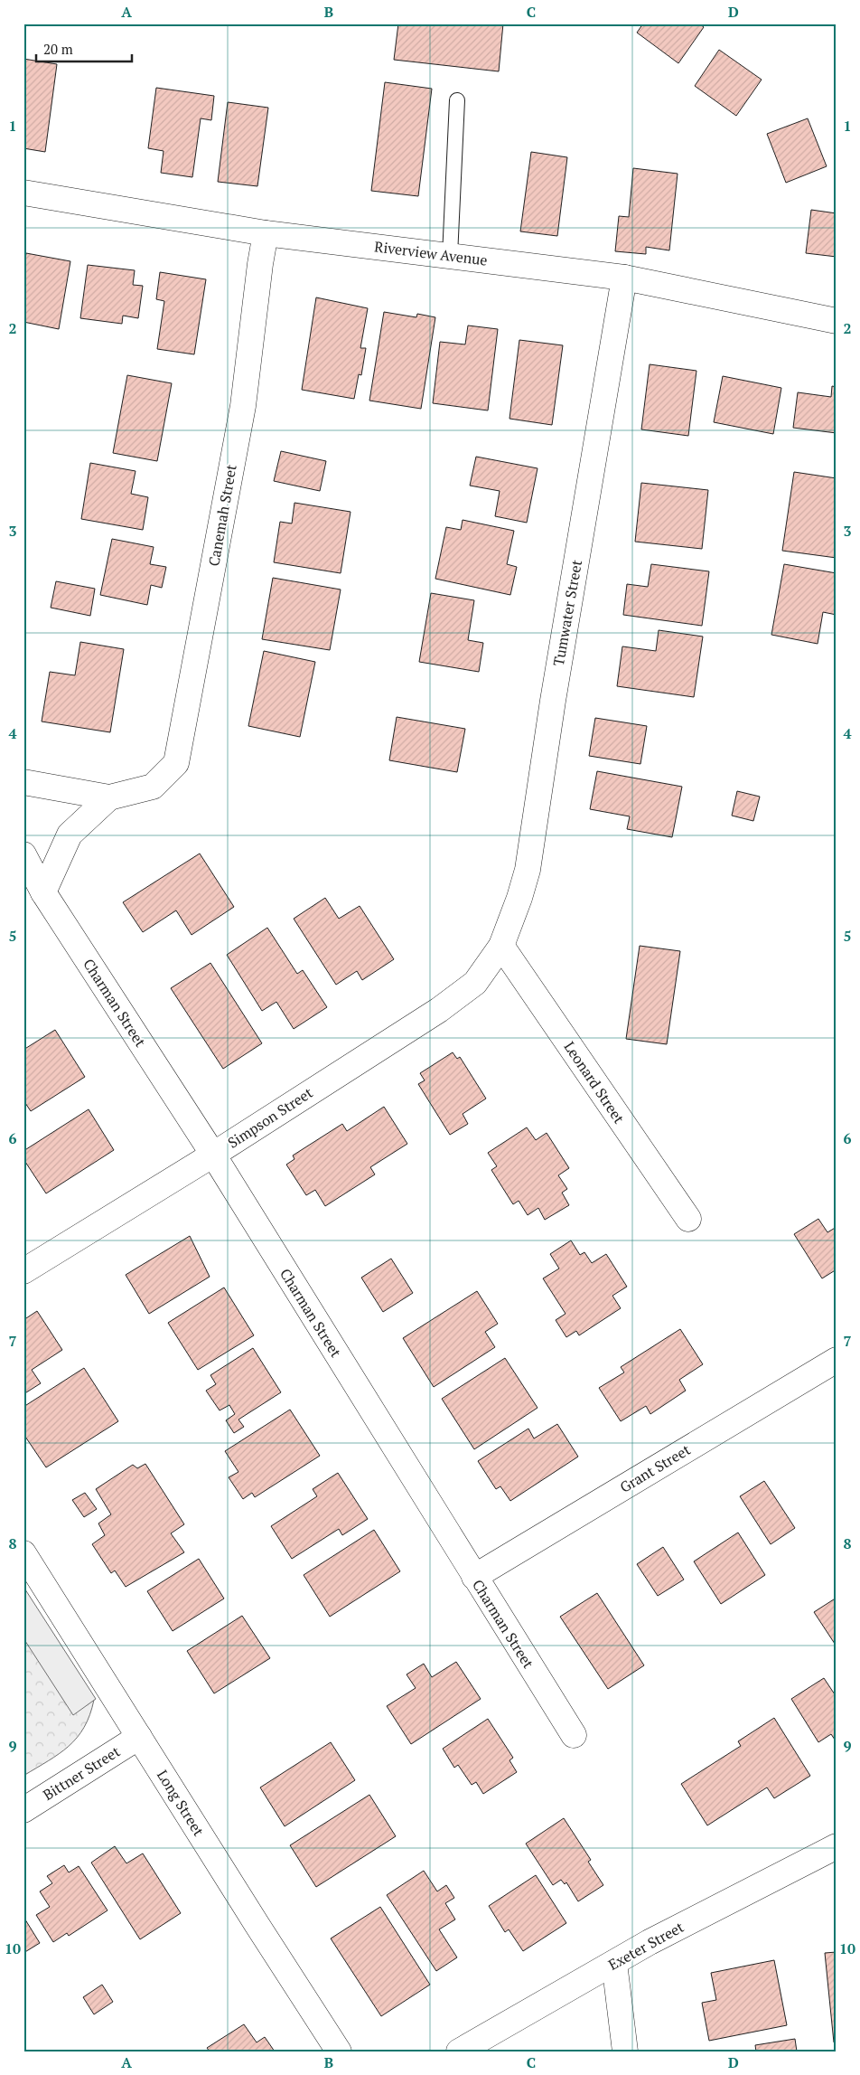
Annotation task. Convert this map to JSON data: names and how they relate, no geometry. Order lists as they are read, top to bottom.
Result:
{
  "streets": {
    "street": [
      "Riverview Avenue",
      "Canemah Street",
      "Tumwater Street",
      "Charman Street",
      "Leonard Street",
      "Simpson Street",
      "Grant Street",
      "Bittner Street",
      "Long Street",
      "Exeter Street"
    ]
  },
  "crossings": [
    ["Riverview Avenue", "Canemah Street"],
    ["Riverview Avenue", "Tumwater Street"],
    ["Tumwater Street", "Leonard Street"],
    ["Tumwater Street", "Simpson Street"],
    ["Charman Street", "Simpson Street"],
    ["Charman Street", "Grant Street"],
    ["Leonard Street", "Simpson Street"],
    ["Bittner Street", "Long Street"]
  ],
  "scale_bar": "20 m",
  "grid": {
    "columns": [
      "A",
      "B",
      "C",
      "D"
    ],
    "rows": [
      "1",
      "2",
      "3",
      "4",
      "5",
      "6",
      "7",
      "8",
      "9",
      "10"
    ]
  }
}
